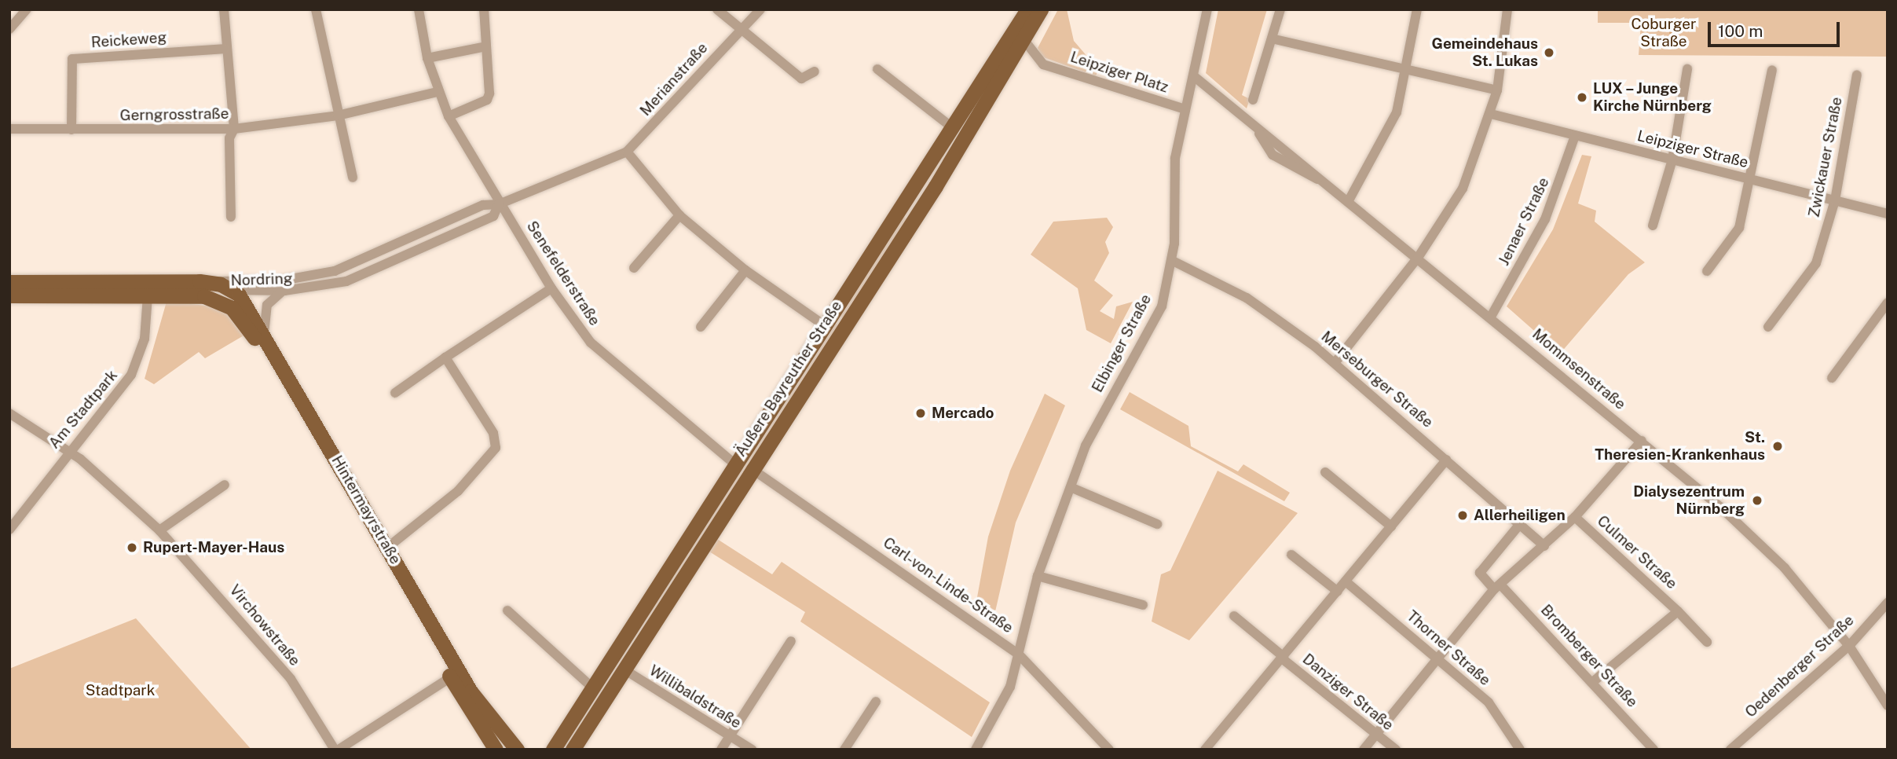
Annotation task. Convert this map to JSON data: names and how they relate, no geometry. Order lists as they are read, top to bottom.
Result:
{
  "streets": {
    "main road": ["Nordring", "Äußere Bayreuther Straße", "Hintermayrstraße"],
    "street": [
      "Reickeweg",
      "Leipziger Platz",
      "Merianstraße",
      "Gerngrosstraße",
      "Leipziger Straße",
      "Zwickauer Straße",
      "Jenaer Straße",
      "Senefelderstraße",
      "Elbinger Straße",
      "Mommsenstraße",
      "Merseburger Straße",
      "Am Stadtpark",
      "Culmer Straße",
      "Carl-von-Linde-Straße",
      "Virchowstraße",
      "Thorner Straße",
      "Bromberger Straße",
      "Oedenberger Straße",
      "Danziger Straße",
      "Willibaldstraße"
    ]
  },
  "crossings": [
    ["Reickeweg", "Gerngrosstraße"],
    ["Leipziger Platz", "Elbinger Straße"],
    ["Leipziger Platz", "Mommsenstraße"],
    ["Leipziger Platz", "Äußere Bayreuther Straße"],
    ["Merianstraße", "Nordring"],
    ["Gerngrosstraße", "Senefelderstraße"],
    ["Leipziger Straße", "Zwickauer Straße"],
    ["Leipziger Straße", "Jenaer Straße"],
    ["Jenaer Straße", "Mommsenstraße"],
    ["Senefelderstraße", "Nordring"],
    ["Senefelderstraße", "Äußere Bayreuther Straße"],
    ["Nordring", "Am Stadtpark"],
    ["Nordring", "Hintermayrstraße"],
    ["Elbinger Straße", "Merseburger Straße"],
    ["Elbinger Straße", "Carl-von-Linde-Straße"],
    ["Mommsenstraße", "Oedenberger Straße"],
    ["Äußere Bayreuther Straße", "Carl-von-Linde-Straße"],
    ["Äußere Bayreuther Straße", "Willibaldstraße"],
    ["Merseburger Straße", "Bromberger Straße"],
    ["Am Stadtpark", "Virchowstraße"],
    ["Hintermayrstraße", "Virchowstraße"],
    ["Culmer Straße", "Bromberger Straße"]
  ],
  "parks": ["Coburger Straße", "Stadtpark"],
  "places": [
    "Gemeindehaus St. Lukas",
    "LUX – Junge Kirche Nürnberg",
    "Mercado",
    "St. Theresien-Krankenhaus",
    "Dialysezentrum Nürnberg",
    "Allerheiligen",
    "Rupert-Mayer-Haus"
  ],
  "scale_bar": "100 m"
}
